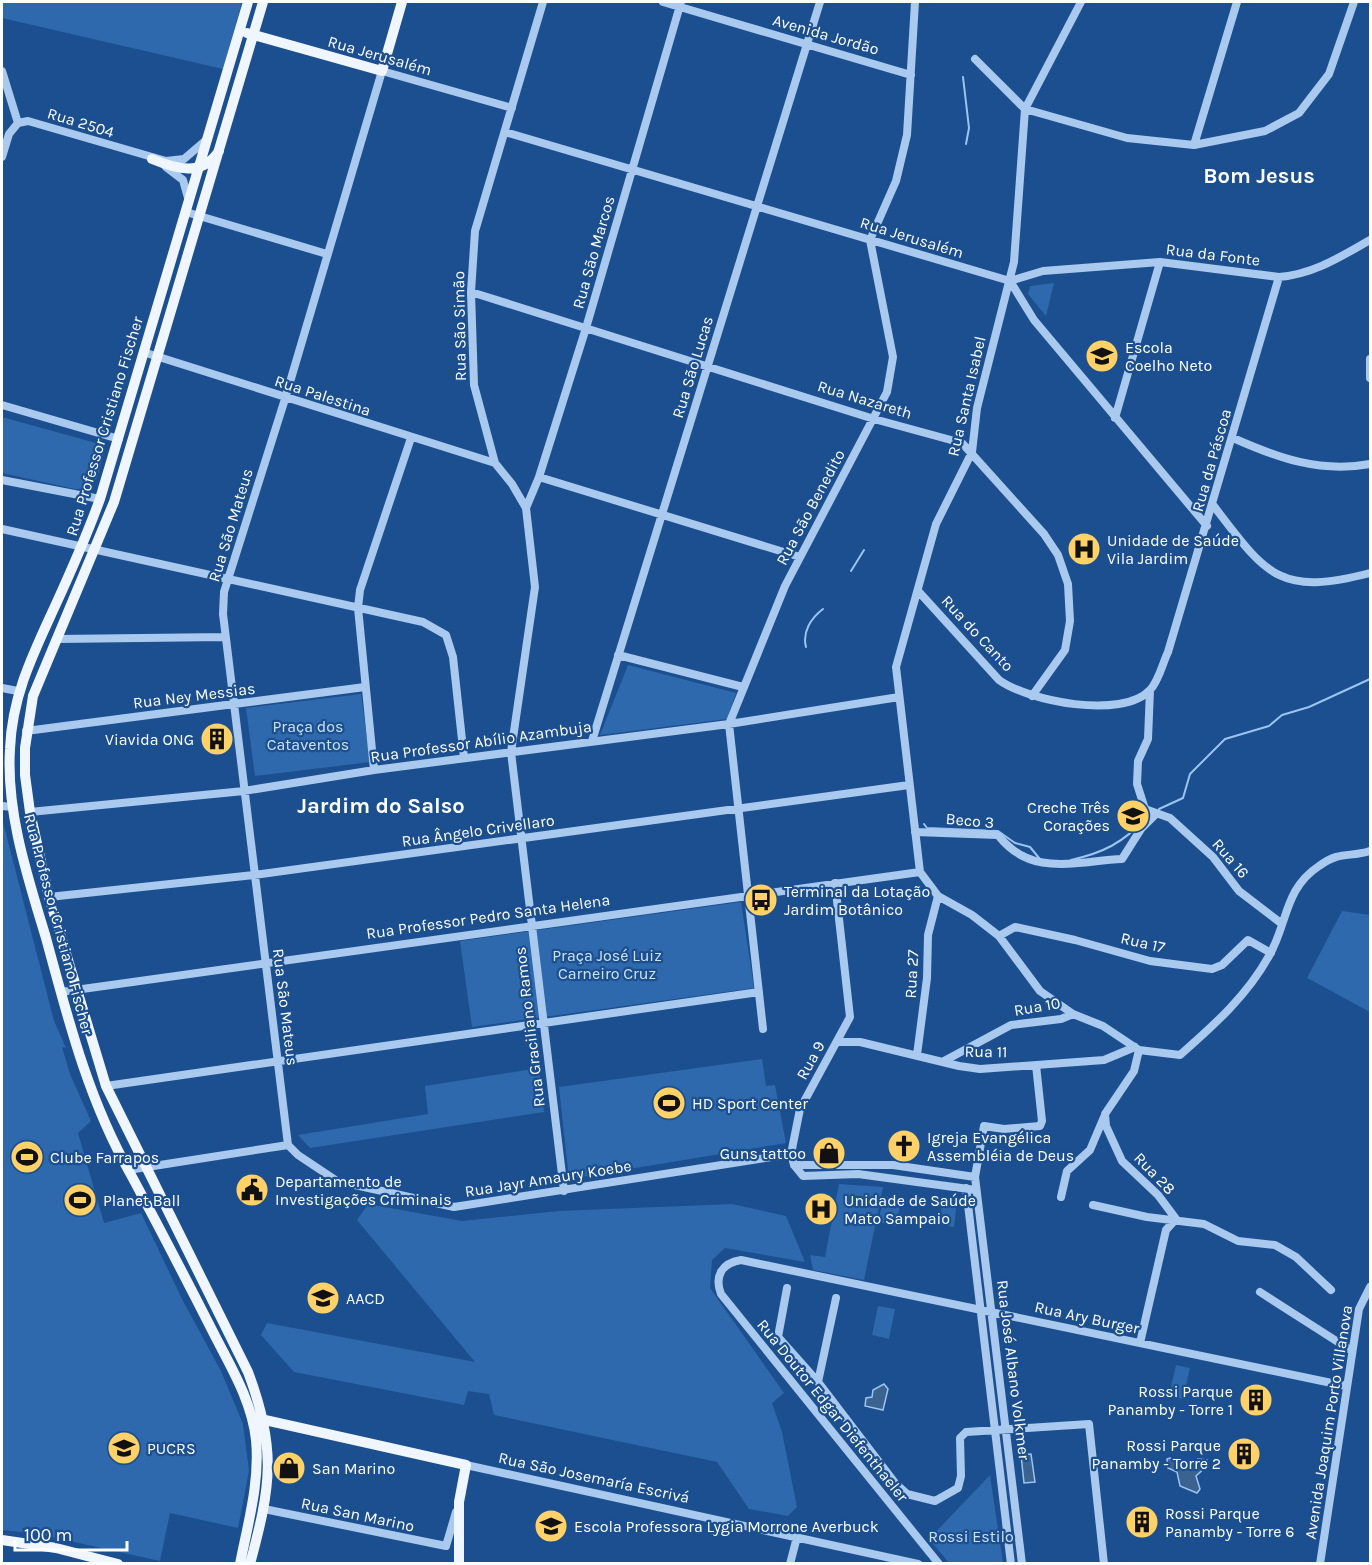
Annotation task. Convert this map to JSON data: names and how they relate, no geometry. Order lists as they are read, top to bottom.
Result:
{
  "streets": {
    "main road": [
      "Rua Jerusalém",
      "Rua Professor Cristiano Fischer",
      "Rua São Mateus",
      "Rua São Josemaría Escrivá"
    ],
    "street": [
      "Avenida Jordão",
      "Rua 2504",
      "Rua São Marcos",
      "Rua da Fonte",
      "Rua São Simão",
      "Rua São Lucas",
      "Rua Palestina",
      "Rua Santa Isabel",
      "Rua Nazareth",
      "Rua da Páscoa",
      "Rua São Benedito",
      "Rua do Canto",
      "Rua Ney Messias",
      "Rua Professor Abílio Azambuja",
      "Beco 3",
      "Rua Ângelo Crivellaro",
      "Rua 16",
      "Rua Professor Pedro Santa Helena",
      "Rua 17",
      "Rua 27",
      "Rua 10",
      "Rua Graciliano Ramos",
      "Rua 11",
      "Rua 9",
      "Rua 28",
      "Rua Jayr Amaury Koebe",
      "Rua Ary Burger",
      "Rua José Albano Volkmer",
      "Rua Doutor Edgar Diefenthaeler",
      "Avenida Joaquim Porto Villanova",
      "Rua San Marino"
    ]
  },
  "crossings": [
    ["Avenida Jordão", "Rua São Marcos"],
    ["Avenida Jordão", "Rua São Lucas"],
    ["Rua Jerusalém", "Rua São Marcos"],
    ["Rua Jerusalém", "Rua da Fonte"],
    ["Rua Jerusalém", "Rua São Simão"],
    ["Rua Jerusalém", "Rua São Lucas"],
    ["Rua Jerusalém", "Rua Santa Isabel"],
    ["Rua Jerusalém", "Rua Professor Cristiano Fischer"],
    ["Rua Jerusalém", "Rua São Benedito"],
    ["Rua Jerusalém", "Rua São Mateus"],
    ["Rua 2504", "Rua Professor Cristiano Fischer"],
    ["Rua São Marcos", "Rua São Simão"],
    ["Rua São Marcos", "Rua Nazareth"],
    ["Rua da Fonte", "Rua Santa Isabel"],
    ["Rua da Fonte", "Rua da Páscoa"],
    ["Rua São Simão", "Rua Palestina"],
    ["Rua São Simão", "Rua Nazareth"],
    ["Rua São Simão", "Rua Professor Abílio Azambuja"],
    ["Rua São Simão", "Rua Graciliano Ramos"],
    ["Rua São Lucas", "Rua Nazareth"],
    ["Rua São Lucas", "Rua Professor Abílio Azambuja"],
    ["Rua Palestina", "Rua Professor Cristiano Fischer"],
    ["Rua Palestina", "Rua São Mateus"],
    ["Rua Santa Isabel", "Rua Nazareth"],
    ["Rua Santa Isabel", "Rua do Canto"],
    ["Rua Santa Isabel", "Rua Professor Abílio Azambuja"],
    ["Rua Santa Isabel", "Beco 3"],
    ["Rua Santa Isabel", "Rua Ângelo Crivellaro"],
    ["Rua Santa Isabel", "Rua Professor Pedro Santa Helena"],
    ["Rua Nazareth", "Rua São Benedito"],
    ["Rua Nazareth", "Rua do Canto"],
    ["Rua Professor Cristiano Fischer", "Rua Ney Messias"],
    ["Rua Professor Cristiano Fischer", "Rua Professor Abílio Azambuja"],
    ["Rua Professor Cristiano Fischer", "Rua Ângelo Crivellaro"],
    ["Rua Professor Cristiano Fischer", "Rua Professor Pedro Santa Helena"],
    ["Rua Professor Cristiano Fischer", "Rua São Josemaría Escrivá"],
    ["Rua Professor Cristiano Fischer", "Rua San Marino"],
    ["Rua da Páscoa", "Rua do Canto"],
    ["Rua São Benedito", "Rua Professor Abílio Azambuja"],
    ["Rua São Benedito", "Rua Ângelo Crivellaro"],
    ["Rua São Benedito", "Rua Professor Pedro Santa Helena"],
    ["Rua São Mateus", "Rua Ney Messias"],
    ["Rua São Mateus", "Rua Professor Abílio Azambuja"],
    ["Rua São Mateus", "Rua Ângelo Crivellaro"],
    ["Rua São Mateus", "Rua Professor Pedro Santa Helena"],
    ["Rua São Mateus", "Rua Jayr Amaury Koebe"],
    ["Rua Professor Abílio Azambuja", "Rua Graciliano Ramos"],
    ["Beco 3", "Rua 16"],
    ["Rua Ângelo Crivellaro", "Rua Graciliano Ramos"],
    ["Rua Professor Pedro Santa Helena", "Rua Graciliano Ramos"],
    ["Rua Professor Pedro Santa Helena", "Rua 9"],
    ["Rua 27", "Rua 11"],
    ["Rua 10", "Rua 11"],
    ["Rua Graciliano Ramos", "Rua Jayr Amaury Koebe"],
    ["Rua 11", "Rua 9"],
    ["Rua 11", "Rua José Albano Volkmer"],
    ["Rua 9", "Rua Jayr Amaury Koebe"],
    ["Rua Ary Burger", "Rua José Albano Volkmer"],
    ["Rua Ary Burger", "Rua Doutor Edgar Diefenthaeler"],
    ["Rua Ary Burger", "Avenida Joaquim Porto Villanova"]
  ],
  "districts": ["Bom Jesus", "Jardim do Salso"],
  "parks": ["Praça dos Cataventos", "Praça José Luiz Carneiro Cruz", "Rossi Estilo"],
  "places": {
    "school or university": [
      "Escola Coelho Neto",
      "Creche Três Corações",
      "AACD",
      "PUCRS",
      "Escola Professora Lygia Morrone Averbuck"
    ],
    "hospital": ["Unidade de Saúde Vila Jardim", "Unidade de Saúde Mato Sampaio"],
    "building": [
      "Viavida ONG",
      "Rossi Parque Panamby - Torre 1",
      "Rossi Parque Panamby - Torre 2",
      "Rossi Parque Panamby - Torre 6"
    ],
    "bus stop": ["Terminal da Lotação Jardim Botânico"],
    "sports": ["HD Sport Center", "Clube Farrapos", "Planet Ball"],
    "church": ["Igreja Evangélica Assembléia de Deus"],
    "shop": ["Guns tattoo", "San Marino"],
    "public building": ["Departamento de Investigações Criminais"]
  },
  "scale_bar": "100 m"
}
